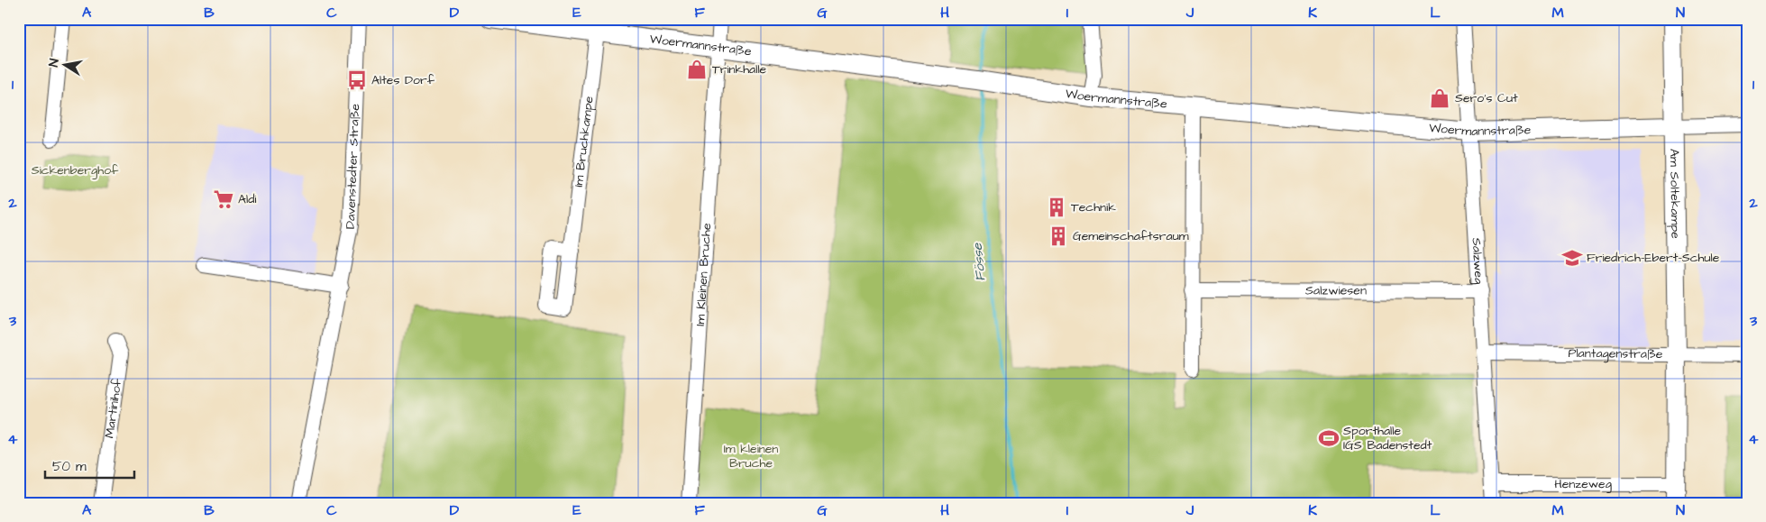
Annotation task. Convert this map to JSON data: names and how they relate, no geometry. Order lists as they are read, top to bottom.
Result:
{
  "streets": {
    "street": [
      "Woermannstraße",
      "Im Bruchkampe",
      "Davenstedter Straße",
      "Am Soltekampe",
      "Salzweg",
      "Im Kleinen Bruche",
      "Salzwiesen",
      "Plantagenstraße",
      "Martinihof",
      "Henzeweg"
    ]
  },
  "crossings": [
    ["Woermannstraße", "Im Bruchkampe"],
    ["Woermannstraße", "Am Soltekampe"],
    ["Woermannstraße", "Salzweg"],
    ["Woermannstraße", "Im Kleinen Bruche"],
    ["Am Soltekampe", "Plantagenstraße"],
    ["Am Soltekampe", "Henzeweg"],
    ["Salzweg", "Salzwiesen"],
    ["Salzweg", "Plantagenstraße"],
    ["Salzweg", "Henzeweg"]
  ],
  "water": ["Fösse"],
  "parks": ["Sickenberghof", "Im kleinen Bruche"],
  "places": {
    "shop": ["Trinkhalle", "Sero's Cut"],
    "bus stop": ["Altes Dorf"],
    "supermarket": ["Aldi"],
    "building": ["Technik", "Gemeinschaftsraum"],
    "school or university": ["Friedrich-Ebert-Schule"],
    "sports": ["Sporthalle IGS Badenstedt"]
  },
  "scale_bar": "50 m",
  "north": "left",
  "grid": {
    "columns": [
      "A",
      "B",
      "C",
      "D",
      "E",
      "F",
      "G",
      "H",
      "I",
      "J",
      "K",
      "L",
      "M",
      "N"
    ],
    "rows": [
      "1",
      "2",
      "3",
      "4"
    ]
  }
}
